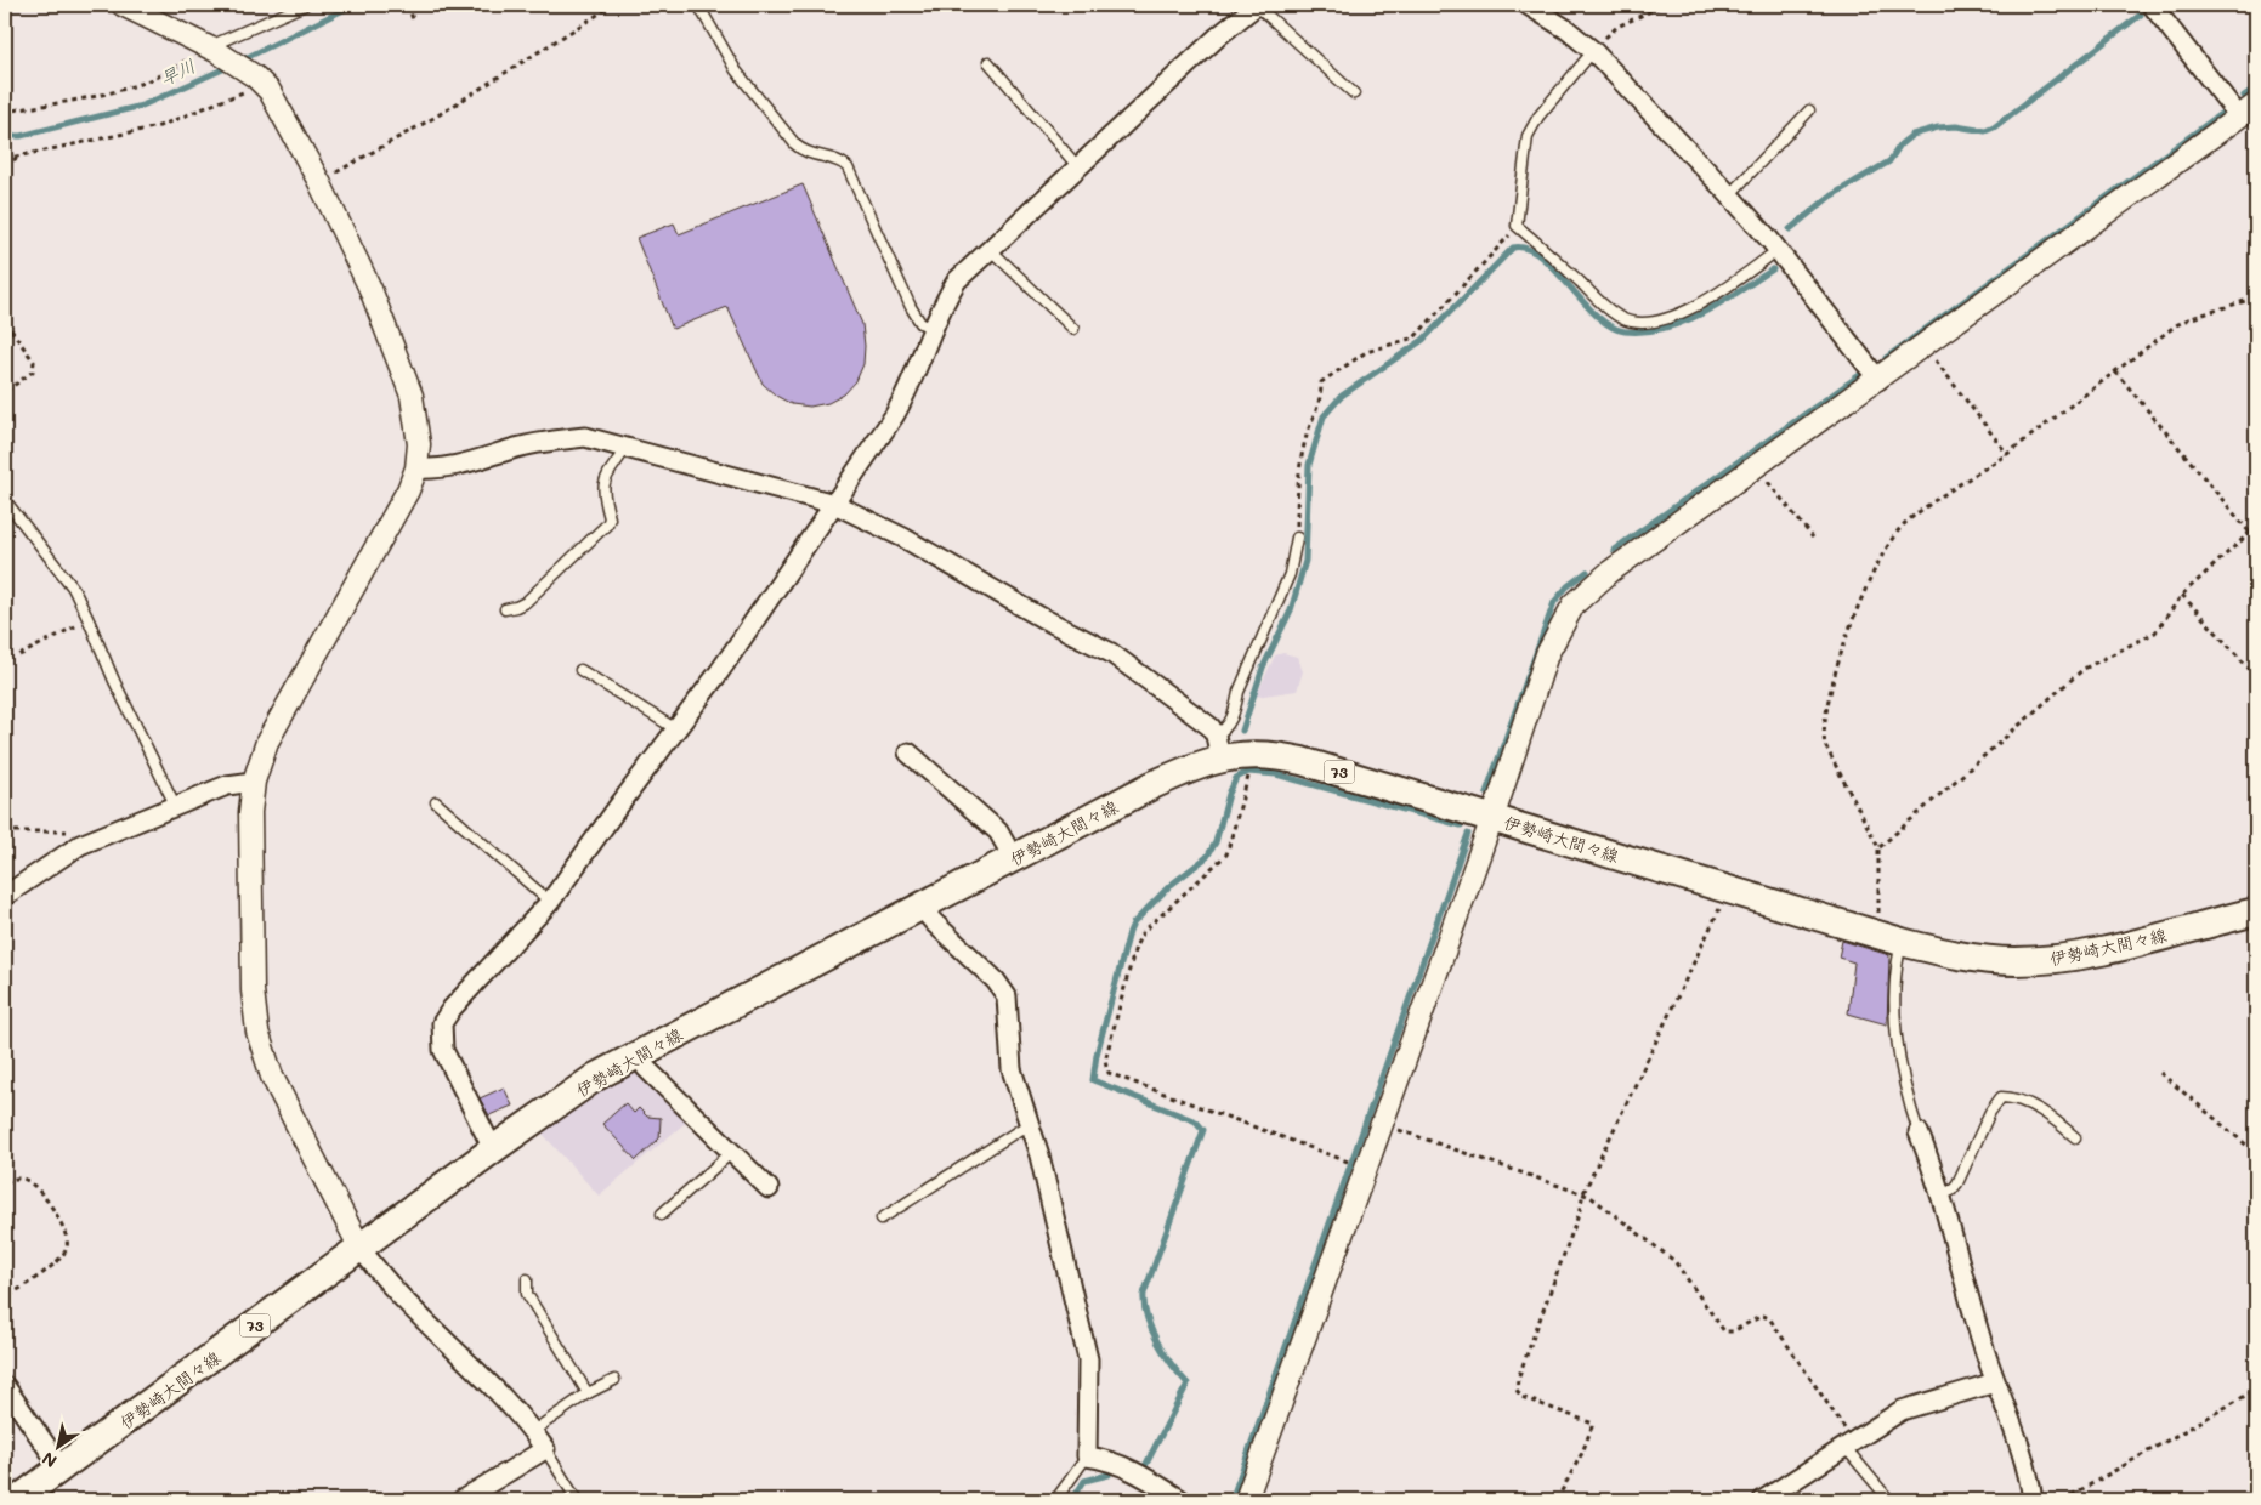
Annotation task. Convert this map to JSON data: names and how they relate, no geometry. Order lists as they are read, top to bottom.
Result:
{
  "streets": {
    "main road": ["73", "伊勢崎大間々線"]
  },
  "water": ["早川"],
  "north": "bottom left"
}
